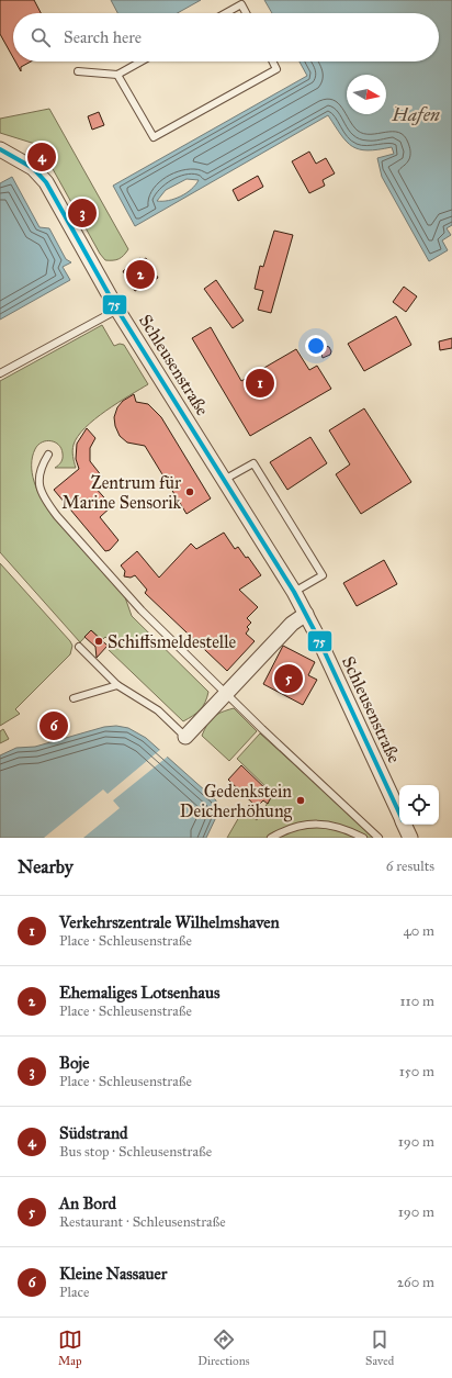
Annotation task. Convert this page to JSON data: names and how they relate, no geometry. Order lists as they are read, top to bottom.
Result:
{
  "streets": {
    "street": ["Schleusenstraße"]
  },
  "water": ["Hafen"],
  "places": ["Zentrum für Marine Sensorik", "Schiffsmeldestelle", "Gedenkstein Deicherhöhung"],
  "lines": ["transit line 75"],
  "north": "right",
  "page": {
    "search": "Search here",
    "pins": [
      "4",
      "3",
      "2",
      "1",
      "5",
      "6"
    ],
    "heading": ["Nearby", "6 results"],
    "list": [
      {
        "mark": "1",
        "name": "Verkehrszentrale Wilhelmshaven",
        "note": "Place · Schleusenstraße",
        "value": "40 m"
      },
      {
        "mark": "2",
        "name": "Ehemaliges Lotsenhaus",
        "note": "Place · Schleusenstraße",
        "value": "110 m"
      },
      {
        "mark": "3",
        "name": "Boje",
        "note": "Place · Schleusenstraße",
        "value": "150 m"
      },
      {
        "mark": "4",
        "name": "Südstrand",
        "note": "Bus stop · Schleusenstraße",
        "value": "190 m"
      },
      {
        "mark": "5",
        "name": "An Bord",
        "note": "Restaurant · Schleusenstraße",
        "value": "190 m"
      },
      {
        "mark": "6",
        "name": "Kleine Nassauer",
        "note": "Place",
        "value": "260 m"
      }
    ],
    "nav": ["Map", "Directions", "Saved"]
  }
}
